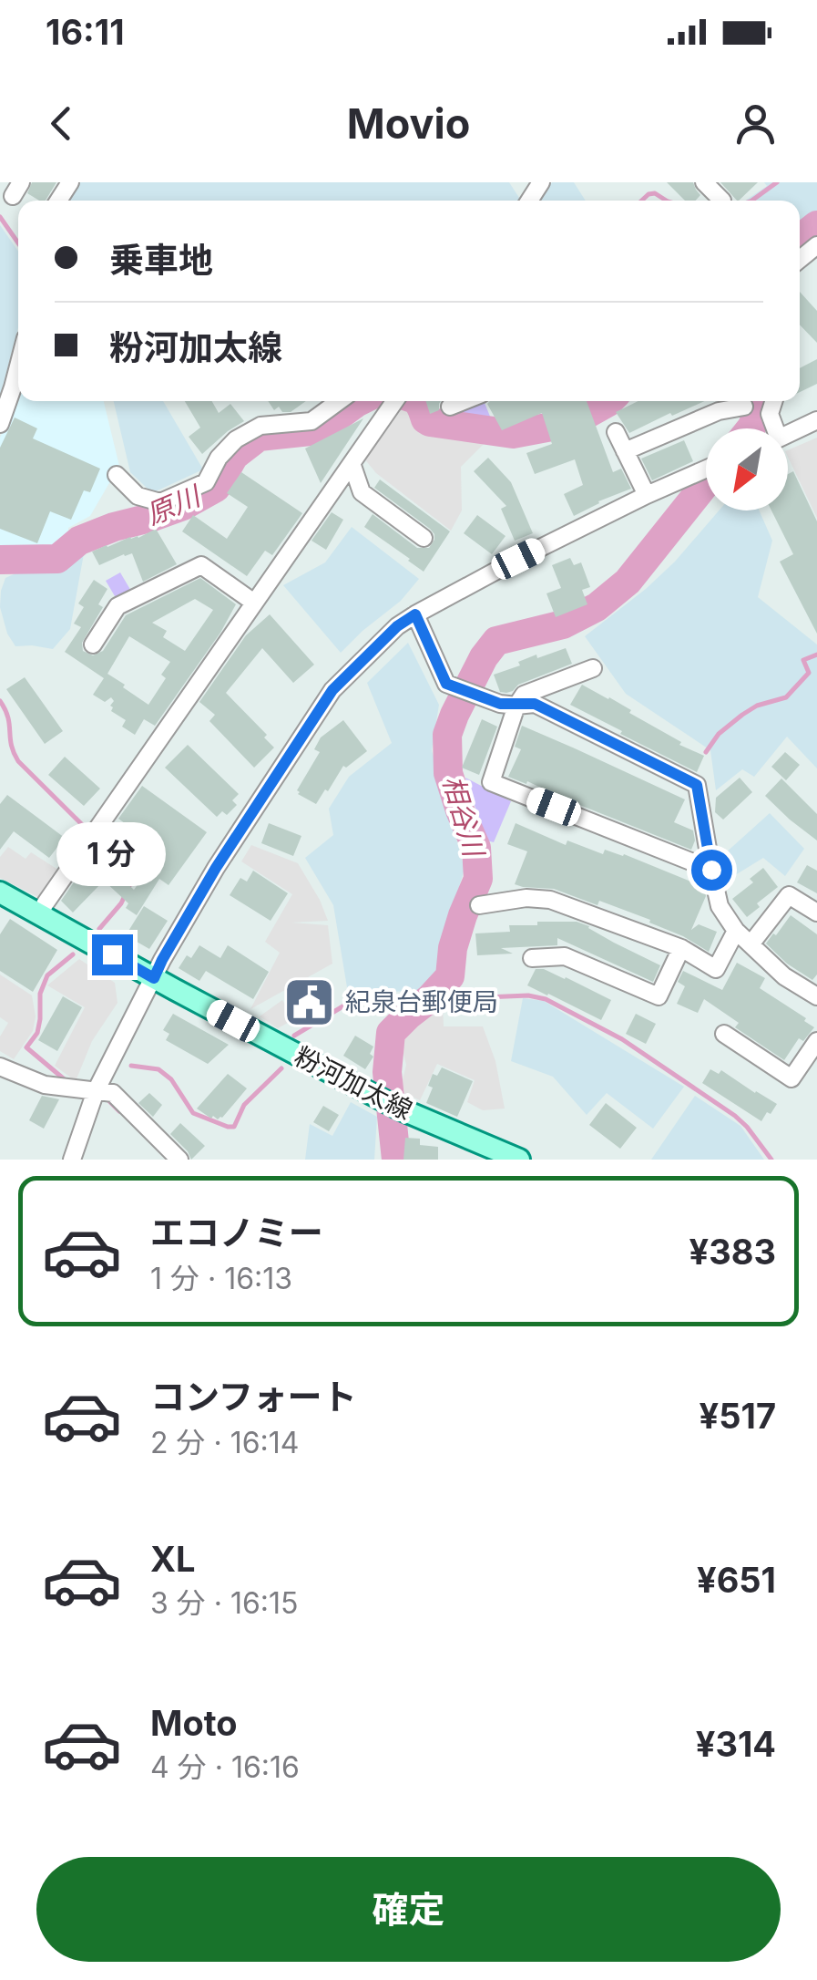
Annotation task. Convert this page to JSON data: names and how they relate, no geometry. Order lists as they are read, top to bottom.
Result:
{
  "streets": {
    "main road": ["粉河加太線"]
  },
  "water": ["原川", "相谷川"],
  "places": {
    "public building": ["紀泉台郵便局"]
  },
  "north": "bottom left",
  "page": {
    "status": "16:11",
    "header": "Movio",
    "banner": ["乗車地", "粉河加太線"],
    "bubble": "1 分",
    "list": [
      {
        "name": "エコノミー",
        "note": "1 分 · 16:13",
        "value": "¥383"
      },
      {
        "name": "コンフォート",
        "note": "2 分 · 16:14",
        "value": "¥517"
      },
      {
        "name": "XL",
        "note": "3 分 · 16:15",
        "value": "¥651"
      },
      {
        "name": "Moto",
        "note": "4 分 · 16:16",
        "value": "¥314"
      }
    ],
    "buttons": "確定"
  }
}
